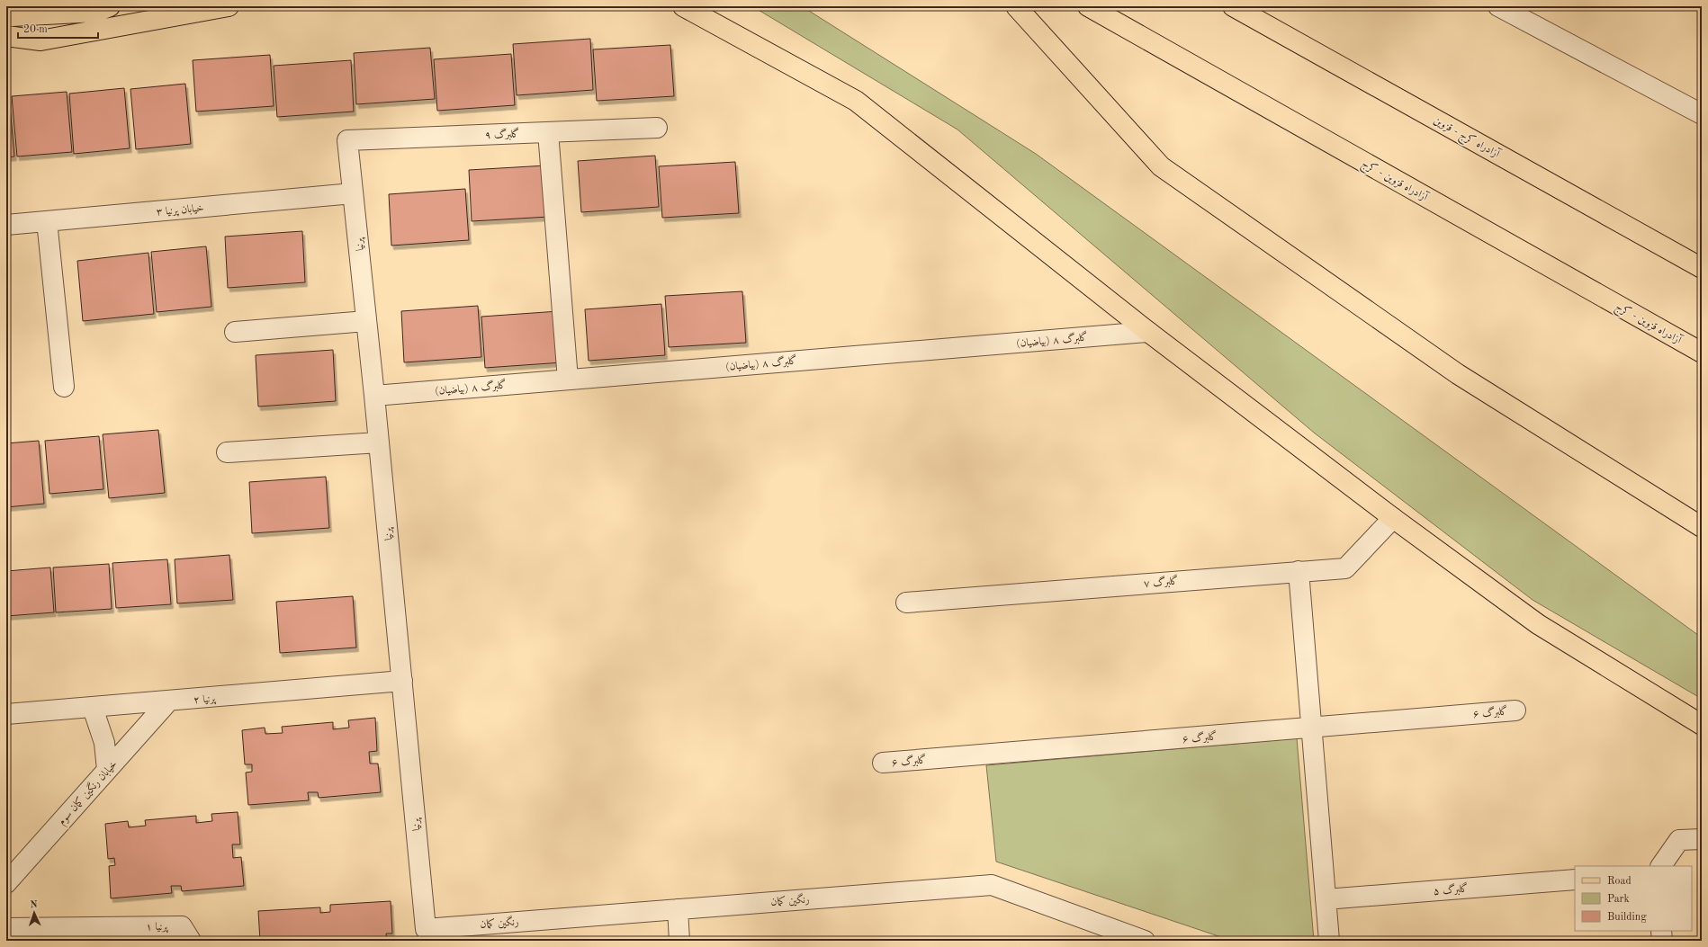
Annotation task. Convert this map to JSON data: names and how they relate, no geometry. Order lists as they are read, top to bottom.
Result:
{
  "streets": {
    "main road": ["آزادراه کرج - قزوین", "آزادراه قزوین - کرج"],
    "street": [
      "گلبرگ ۹",
      "خیابان پرنیا ۳",
      "پرنیا",
      "گلبرگ ۸ (بیاضیان)",
      "گلبرگ ۷",
      "پرنیا ۲",
      "گلبرگ ۶",
      "خیابان رنگین کمان سوم",
      "گلبرگ ۵",
      "رنگین کمان",
      "پرنیا ۱"
    ]
  },
  "crossings": [
    ["گلبرگ ۹", "پرنیا"],
    ["خیابان پرنیا ۳", "پرنیا"],
    ["پرنیا", "گلبرگ ۸ (بیاضیان)"],
    ["پرنیا", "پرنیا ۲"],
    ["پرنیا", "رنگین کمان"],
    ["پرنیا ۲", "خیابان رنگین کمان سوم"]
  ],
  "legend": ["Road", "Park", "Building"],
  "scale_bar": "20 m",
  "north": "top"
}
